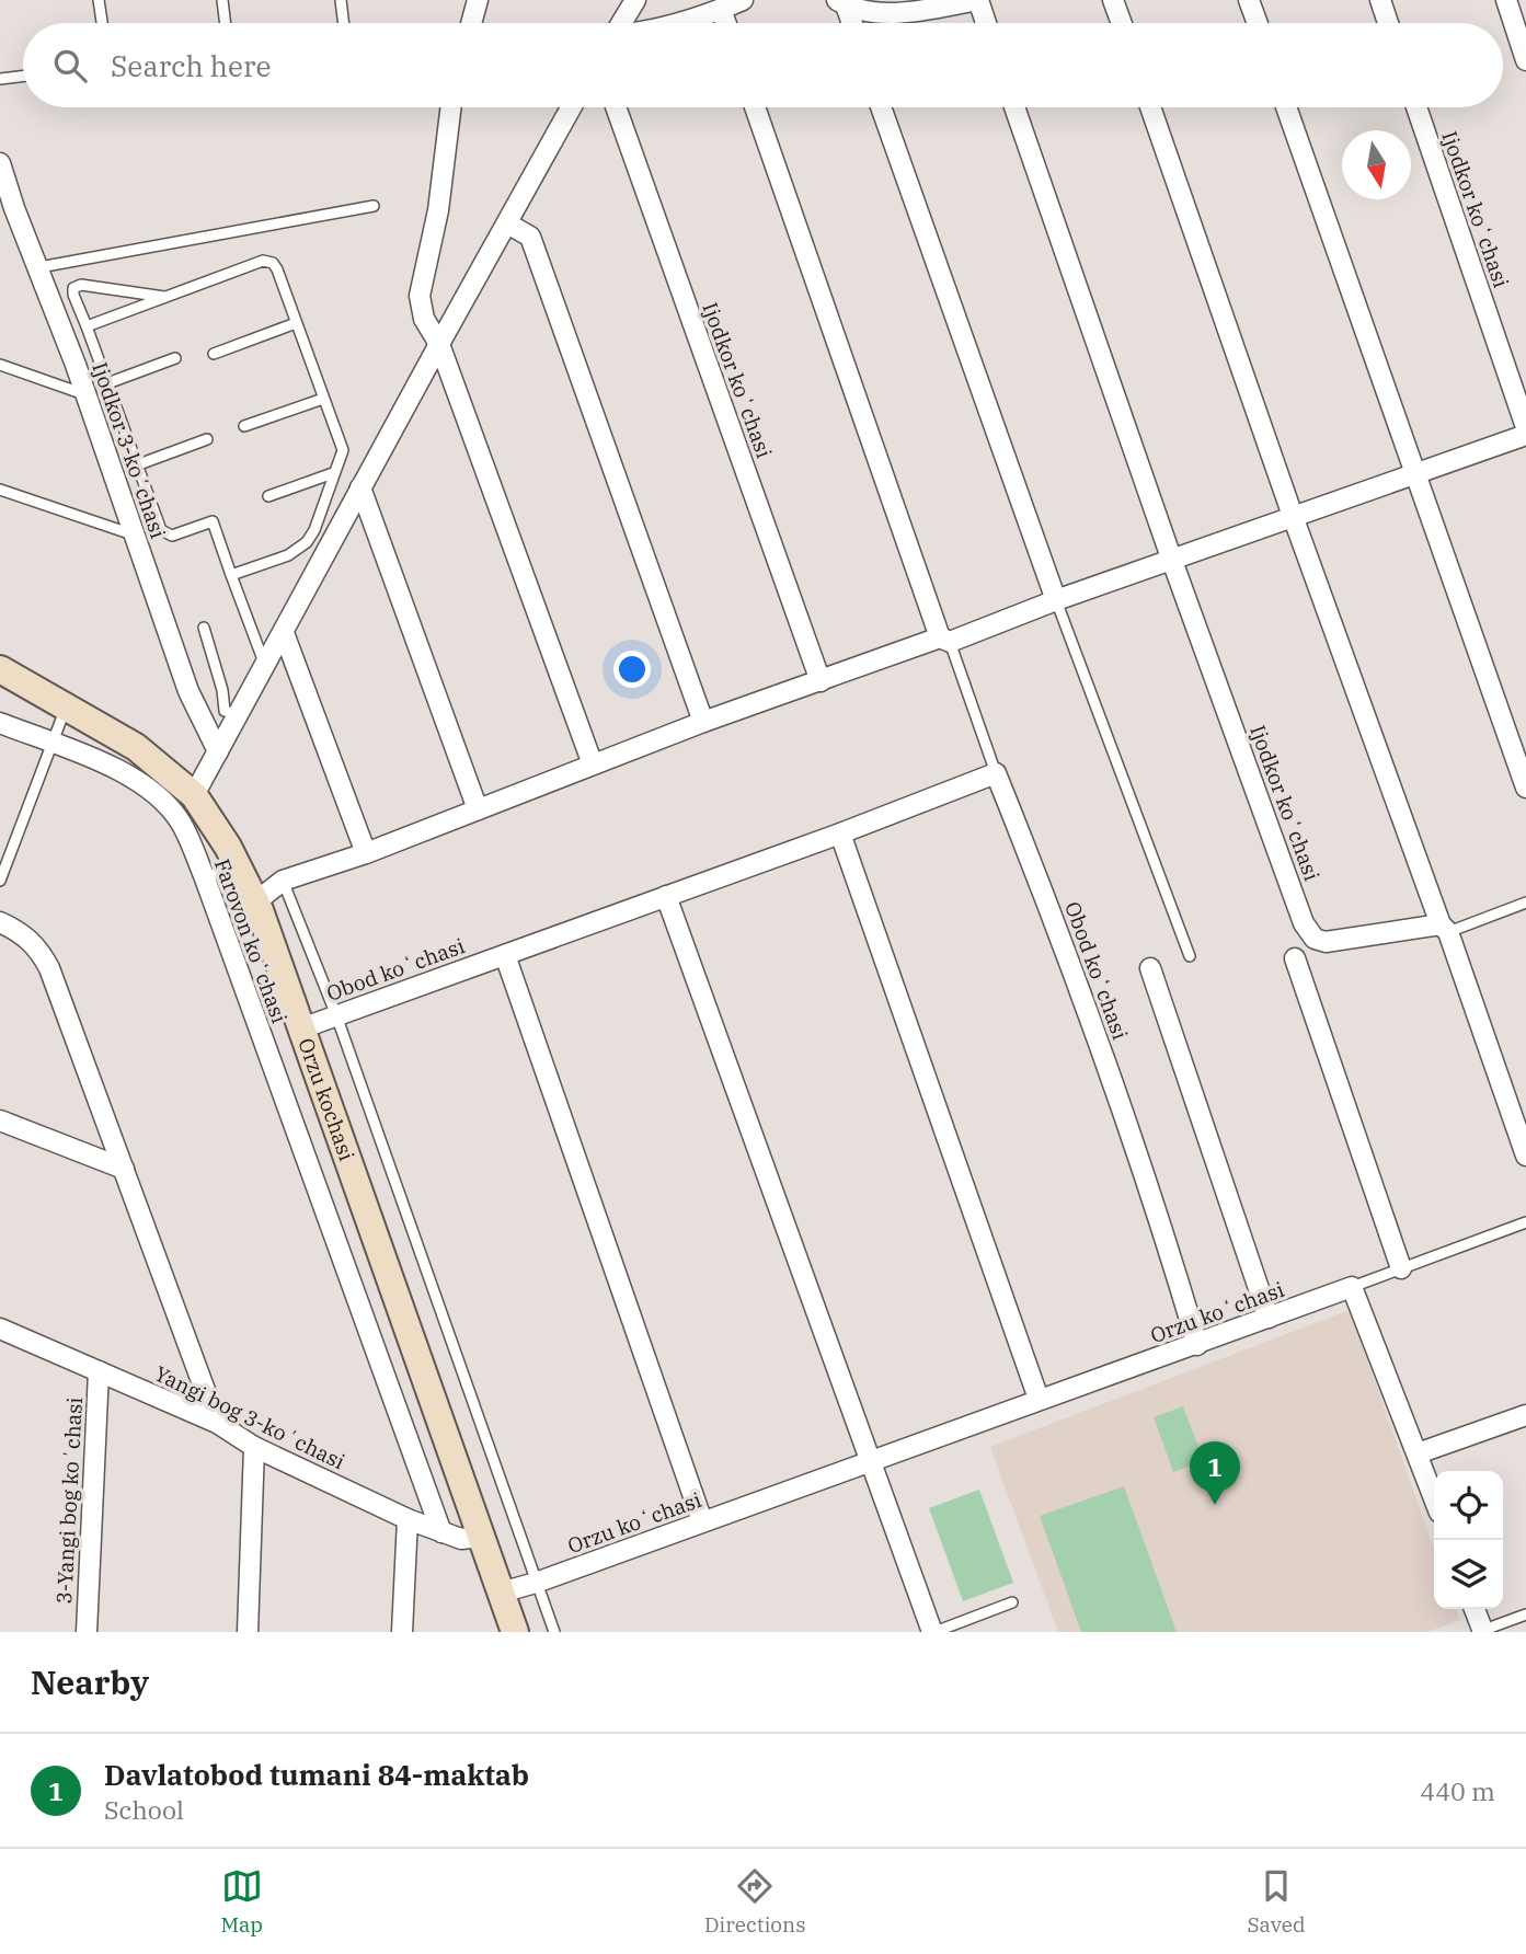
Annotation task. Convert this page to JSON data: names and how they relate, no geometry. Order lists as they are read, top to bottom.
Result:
{
  "streets": {
    "main road": ["Orzu kochasi"],
    "street": [
      "Ijodkor koʻchasi",
      "Ijodkor 3-koʼchasi",
      "Farovon koʻchasi",
      "Obod koʻchasi",
      "Orzu koʻchasi",
      "Yangi bog 3-koʼchasi",
      "3-Yangi bog koʼchasi"
    ]
  },
  "crossings": [
    ["Farovon koʻchasi", "Yangi bog 3-koʼchasi"],
    ["Obod koʻchasi", "Orzu kochasi"],
    ["Obod koʻchasi", "Orzu koʻchasi"],
    ["Orzu kochasi", "Orzu koʻchasi"],
    ["Orzu kochasi", "Yangi bog 3-koʼchasi"],
    ["Yangi bog 3-koʼchasi", "3-Yangi bog koʼchasi"]
  ],
  "north": "bottom",
  "page": {
    "search": "Search here",
    "pins": "1",
    "heading": "Nearby",
    "list": [
      {
        "mark": "1",
        "name": "Davlatobod tumani 84-maktab",
        "note": "School",
        "value": "440 m"
      }
    ],
    "nav": ["Map", "Directions", "Saved"]
  }
}
